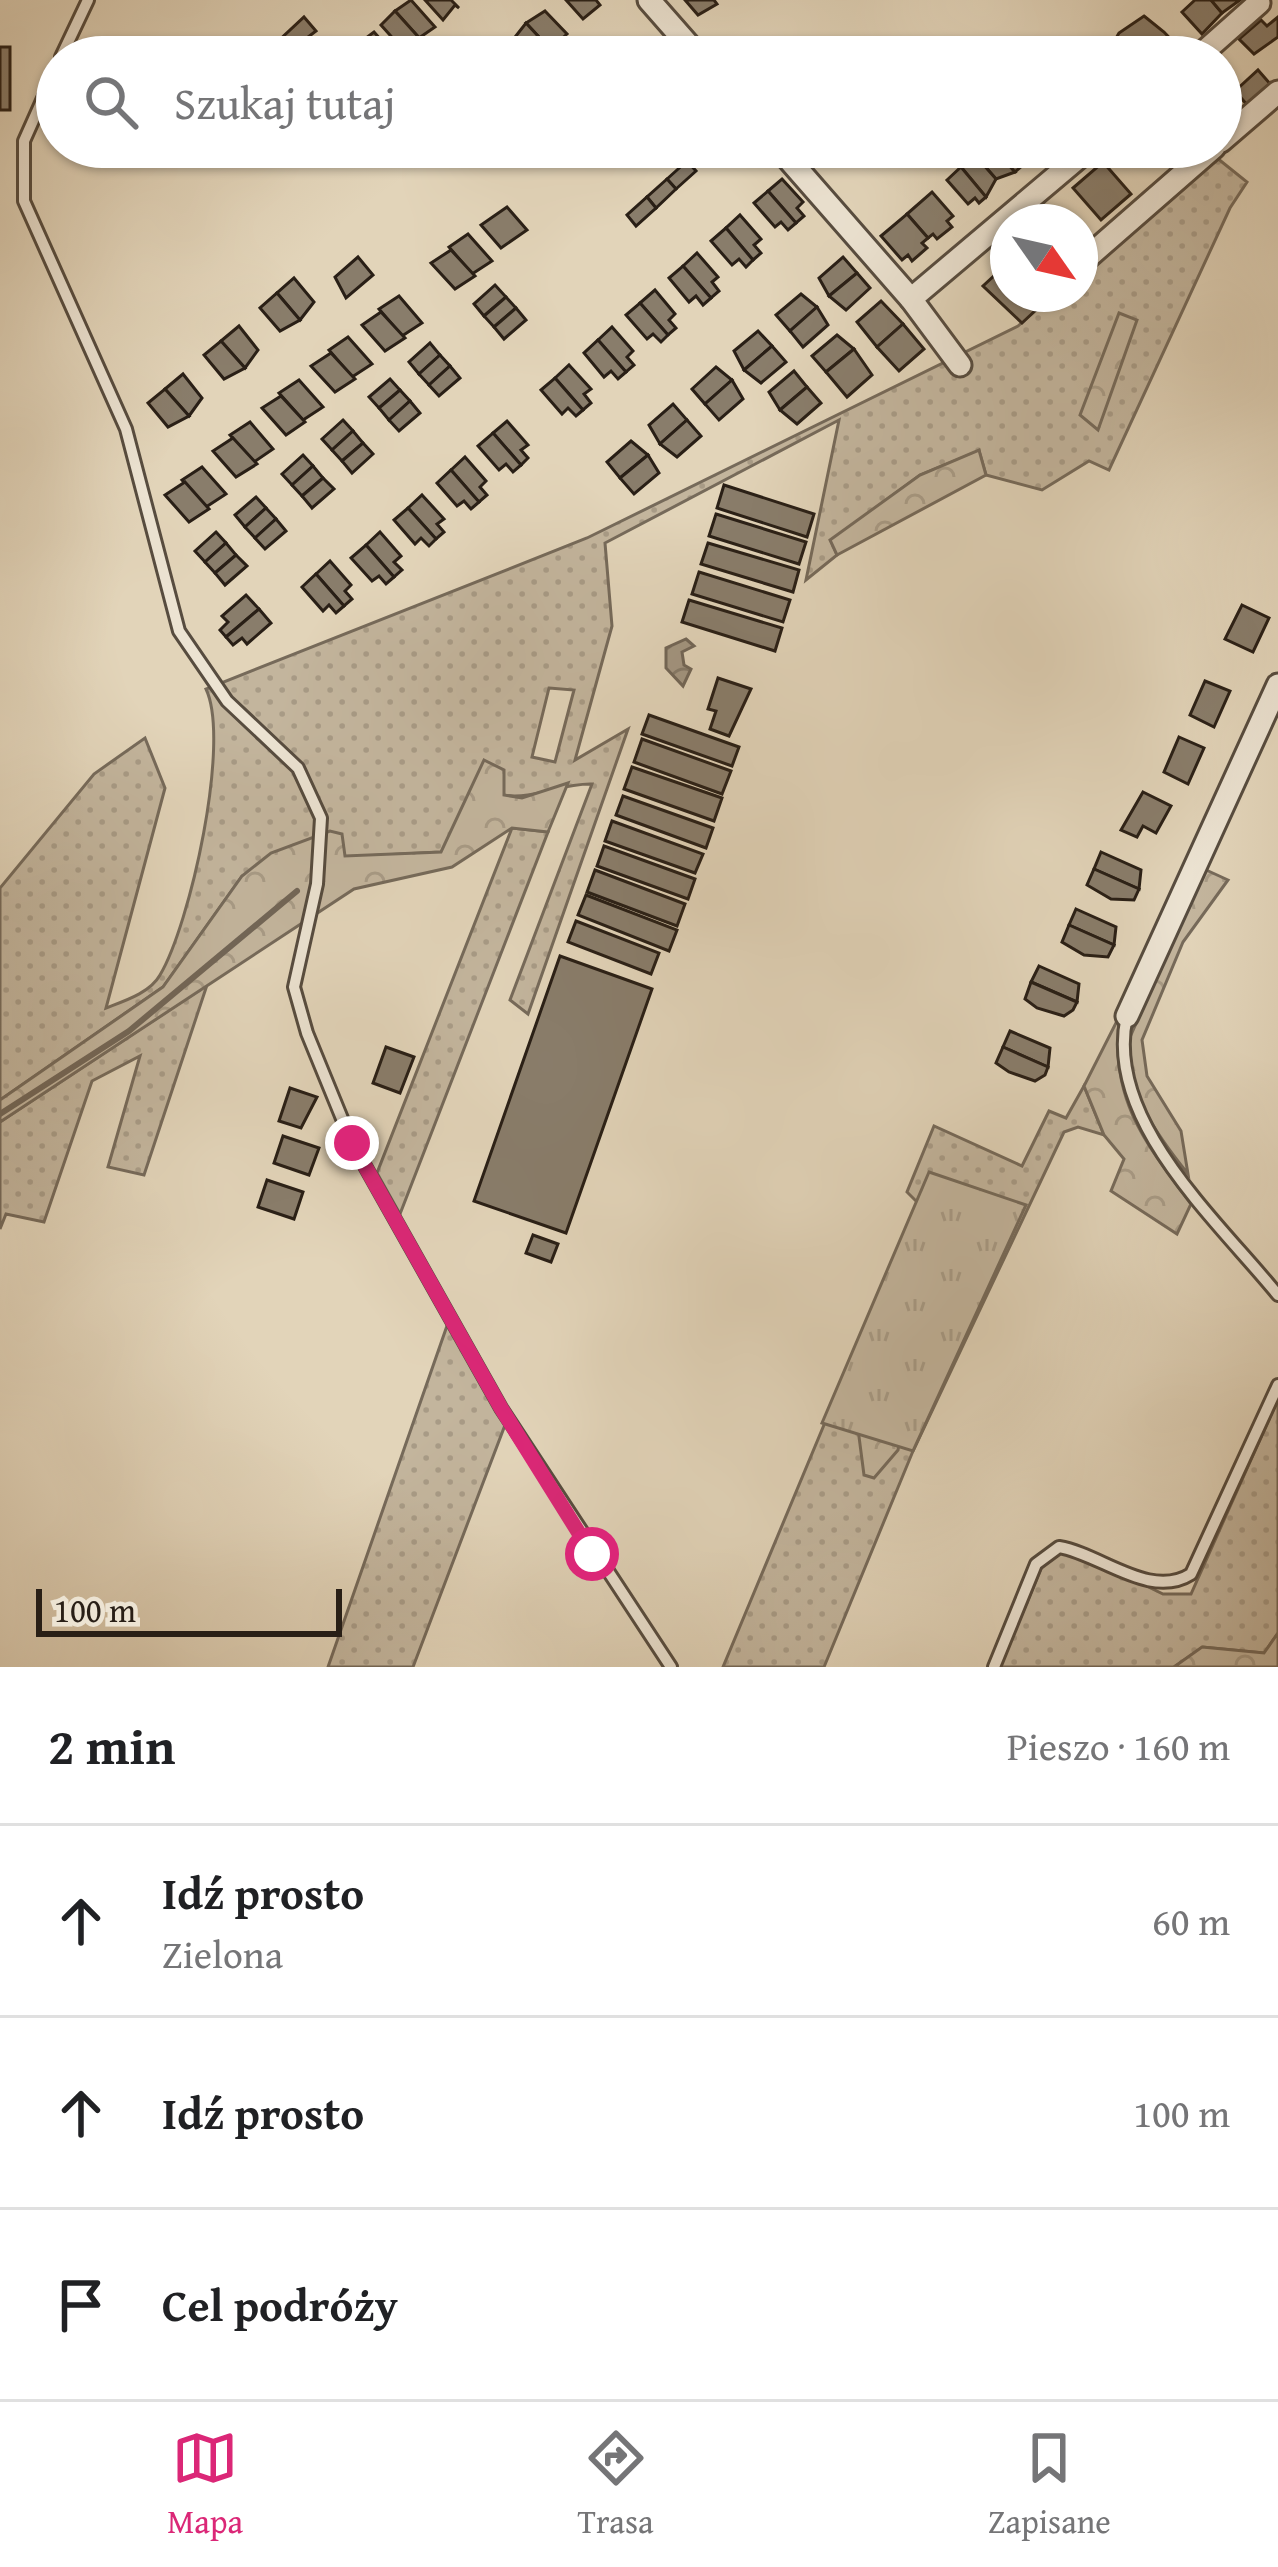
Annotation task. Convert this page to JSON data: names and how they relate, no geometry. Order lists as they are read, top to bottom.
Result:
{
  "scale_bar": "100 m",
  "north": "bottom right",
  "page": {
    "search": "Szukaj tutaj",
    "scale": "100 m",
    "heading": ["2 min", "Pieszo · 160 m"],
    "list": [
      ["Idź prosto", "Zielona", "60 m"],
      ["Idź prosto", "100 m"],
      "Cel podróży"
    ],
    "nav": ["Mapa", "Trasa", "Zapisane"]
  }
}
